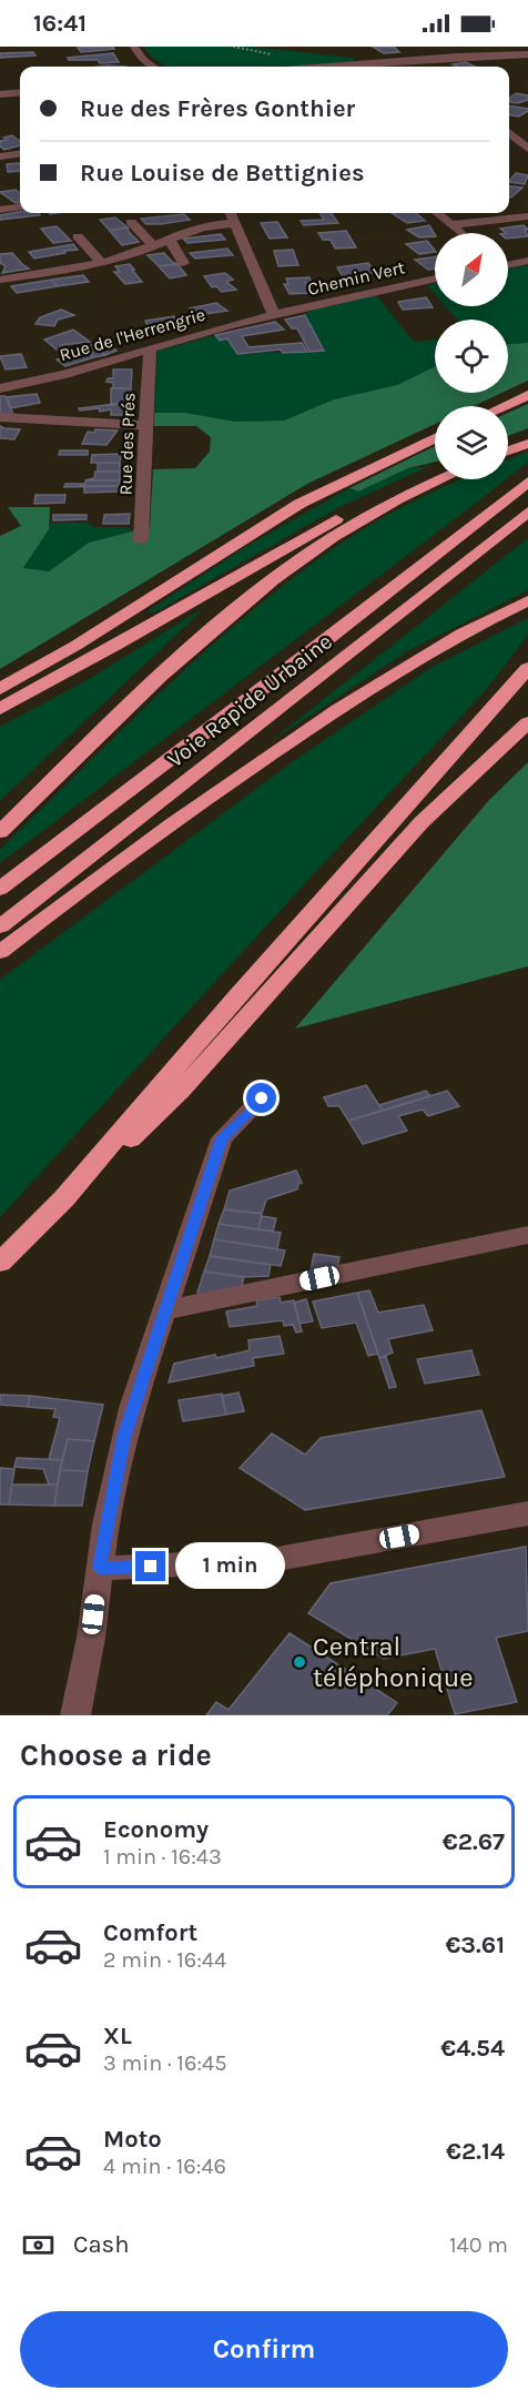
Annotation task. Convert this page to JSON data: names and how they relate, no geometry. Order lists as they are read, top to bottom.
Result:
{
  "streets": {
    "highway": ["Voie Rapide Urbaine"],
    "street": ["Chemin Vert", "Rue de l'Herrengrie", "Rue des Prés"]
  },
  "crossings": [
    ["Chemin Vert", "Rue de l'Herrengrie"],
    ["Rue de l'Herrengrie", "Rue des Prés"]
  ],
  "places": ["Central téléphonique"],
  "north": "top right",
  "page": {
    "status": "16:41",
    "banner": ["Rue des Frères Gonthier", "Rue Louise de Bettignies"],
    "bubble": "1 min",
    "heading": "Choose a ride",
    "list": [
      {
        "name": "Economy",
        "note": "1 min · 16:43",
        "value": "€2.67"
      },
      {
        "name": "Comfort",
        "note": "2 min · 16:44",
        "value": "€3.61"
      },
      {
        "name": "XL",
        "note": "3 min · 16:45",
        "value": "€4.54"
      },
      {
        "name": "Moto",
        "note": "4 min · 16:46",
        "value": "€2.14"
      }
    ],
    "pay": ["Cash", "140 m"],
    "buttons": "Confirm"
  }
}
